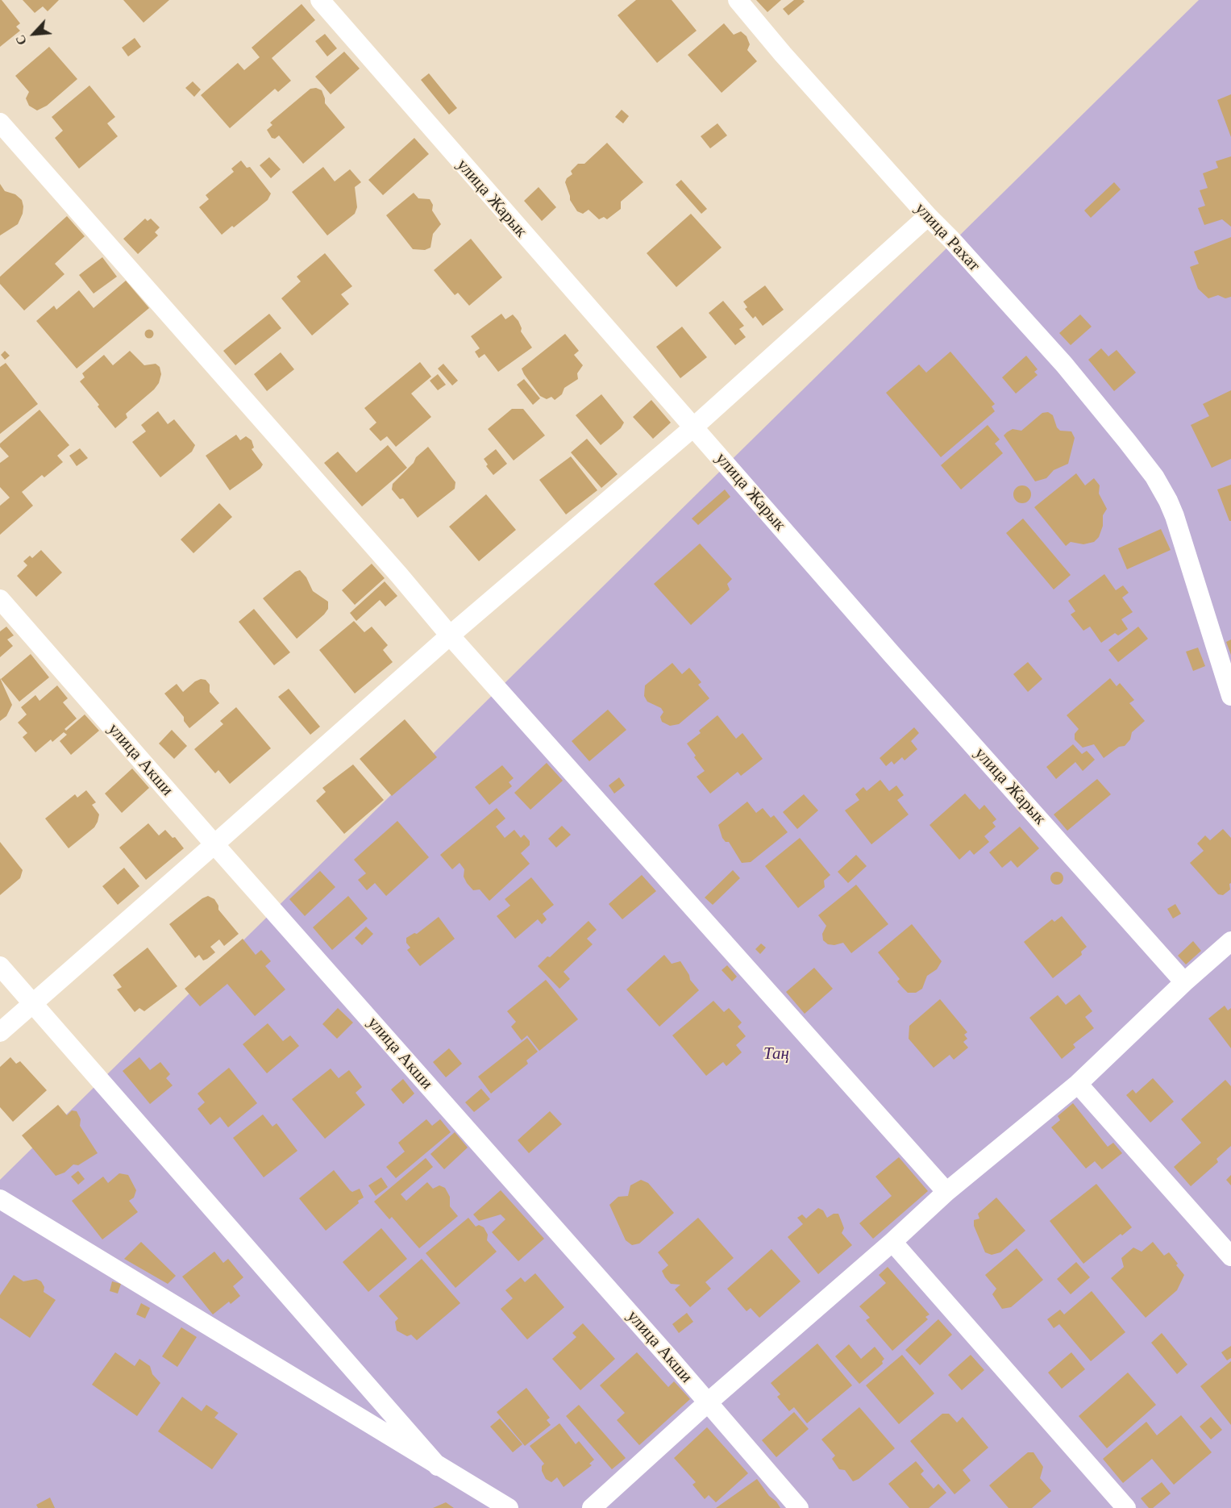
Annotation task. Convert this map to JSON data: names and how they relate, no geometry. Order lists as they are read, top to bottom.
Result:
{
  "streets": {
    "street": ["улица Жарык", "улица Рахат", "улица Акши"]
  },
  "parks": ["Таң"],
  "north": "bottom left"
}
